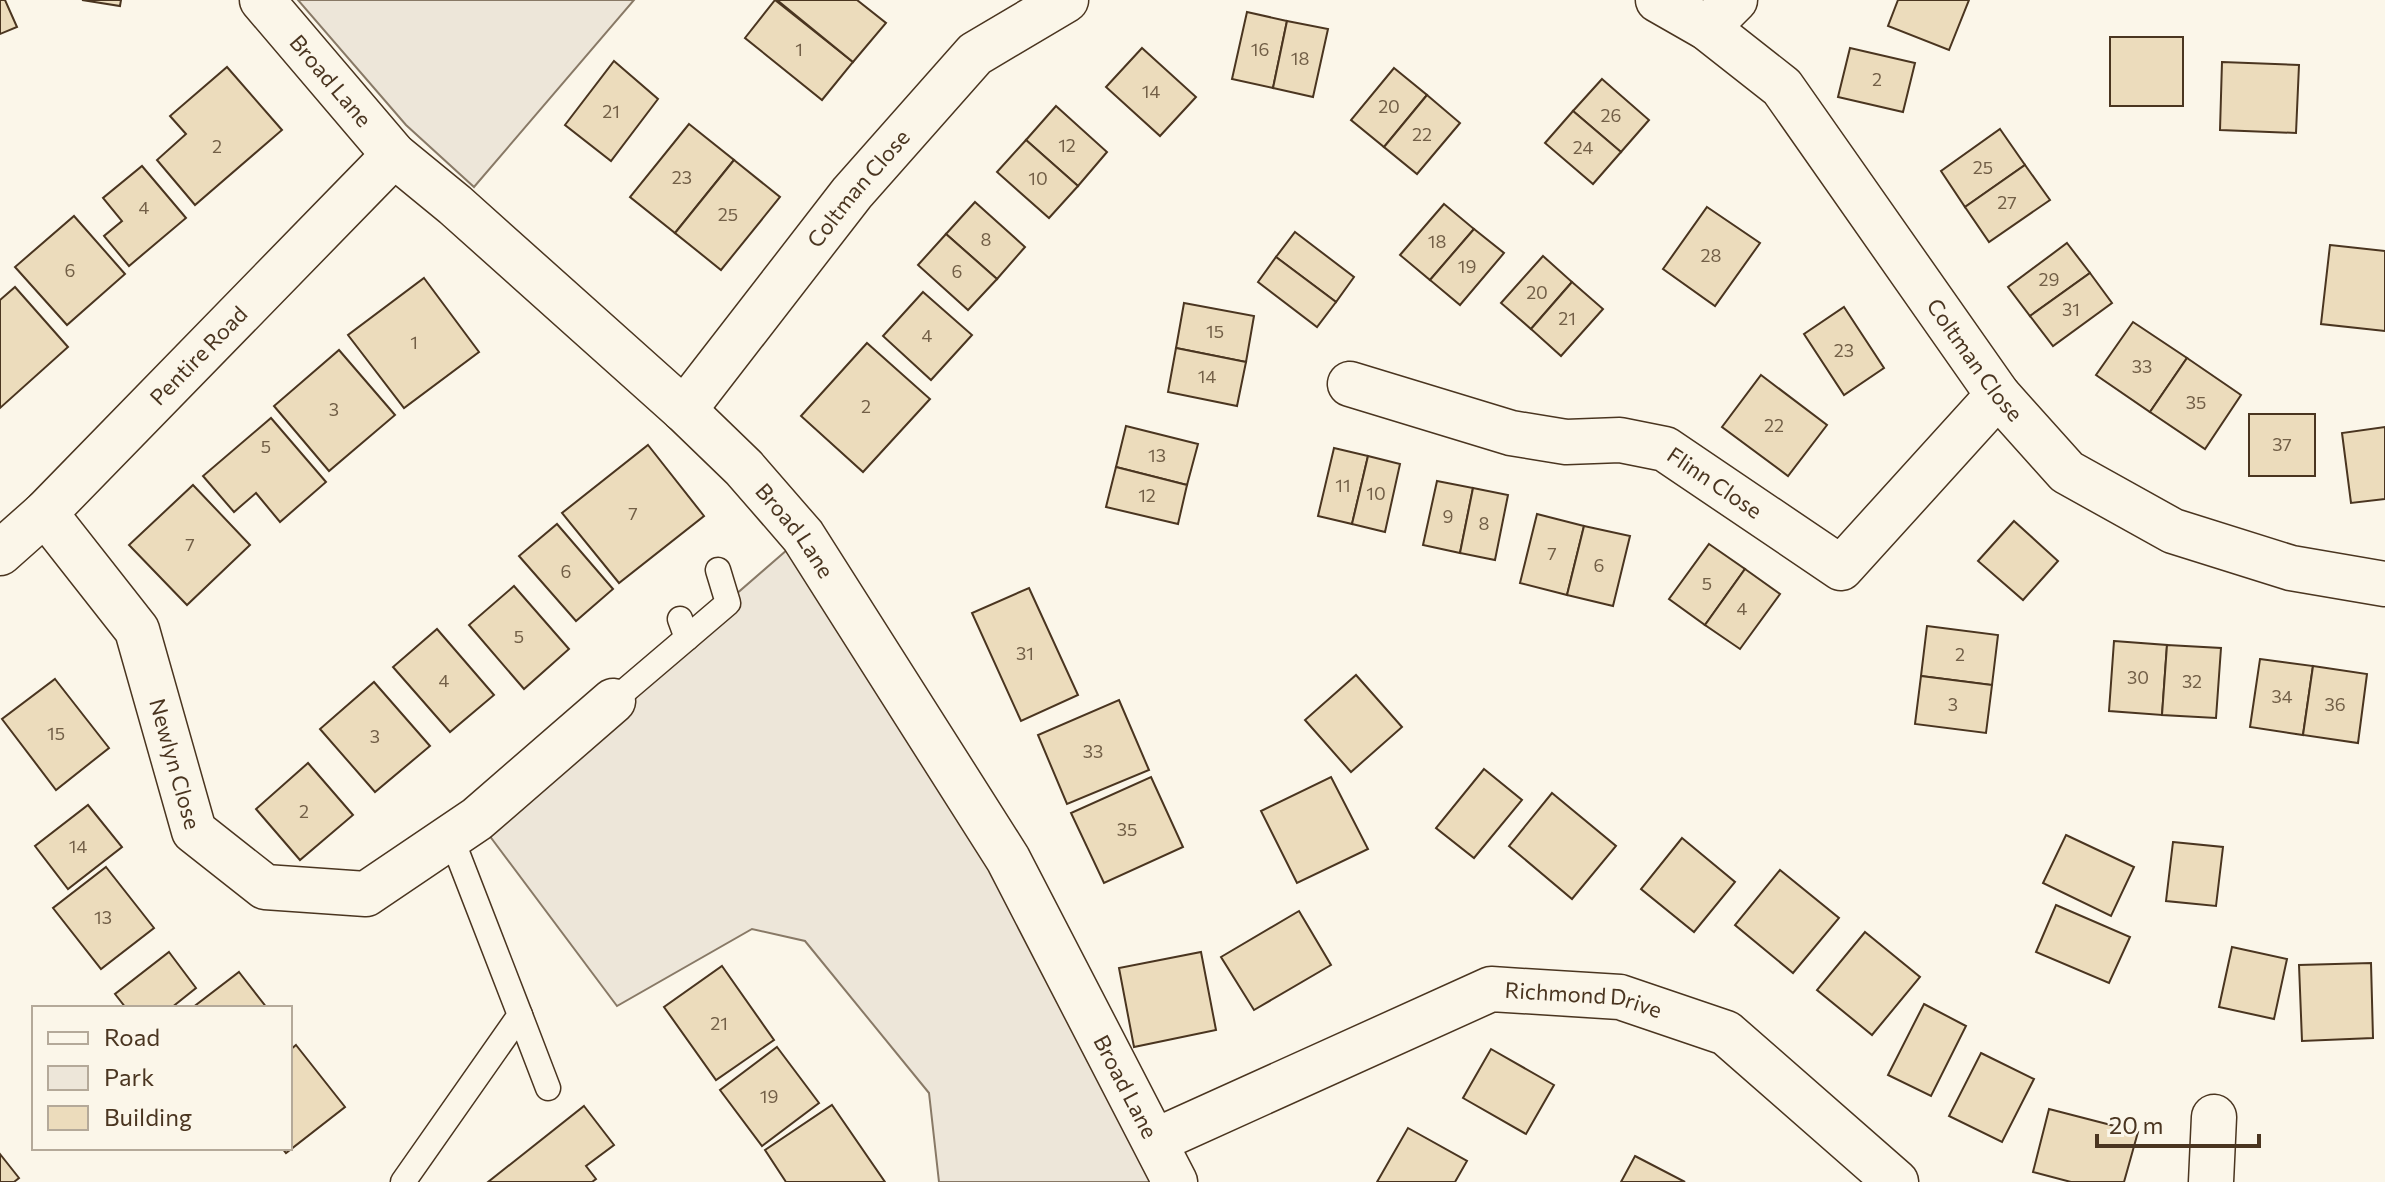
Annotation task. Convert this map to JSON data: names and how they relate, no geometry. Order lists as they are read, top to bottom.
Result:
{
  "streets": {
    "street": [
      "Broad Lane",
      "Coltman Close",
      "Pentire Road",
      "Flinn Close",
      "Newlyn Close",
      "Richmond Drive"
    ]
  },
  "crossings": [
    ["Broad Lane", "Coltman Close"],
    ["Broad Lane", "Pentire Road"],
    ["Broad Lane", "Richmond Drive"],
    ["Coltman Close", "Flinn Close"],
    ["Pentire Road", "Newlyn Close"]
  ],
  "house_numbers": [
    "1",
    "16",
    "18",
    "2",
    "14",
    "20",
    "21",
    "26",
    "22",
    "12",
    "2",
    "24",
    "25",
    "23",
    "10",
    "27",
    "4",
    "25",
    "8",
    "18",
    "28",
    "19",
    "6",
    "6",
    "29",
    "20",
    "31",
    "21",
    "15",
    "4",
    "1",
    "23",
    "33",
    "14",
    "35",
    "2",
    "3",
    "22",
    "37",
    "5",
    "13",
    "11",
    "10",
    "12",
    "7",
    "9",
    "8",
    "7",
    "7",
    "6",
    "6",
    "5",
    "4",
    "5",
    "31",
    "2",
    "30",
    "4",
    "32",
    "34",
    "3",
    "36",
    "15",
    "3",
    "33",
    "2",
    "35",
    "14",
    "13",
    "21",
    "19"
  ],
  "legend": ["Road", "Park", "Building"],
  "scale_bar": "20 m"
}
